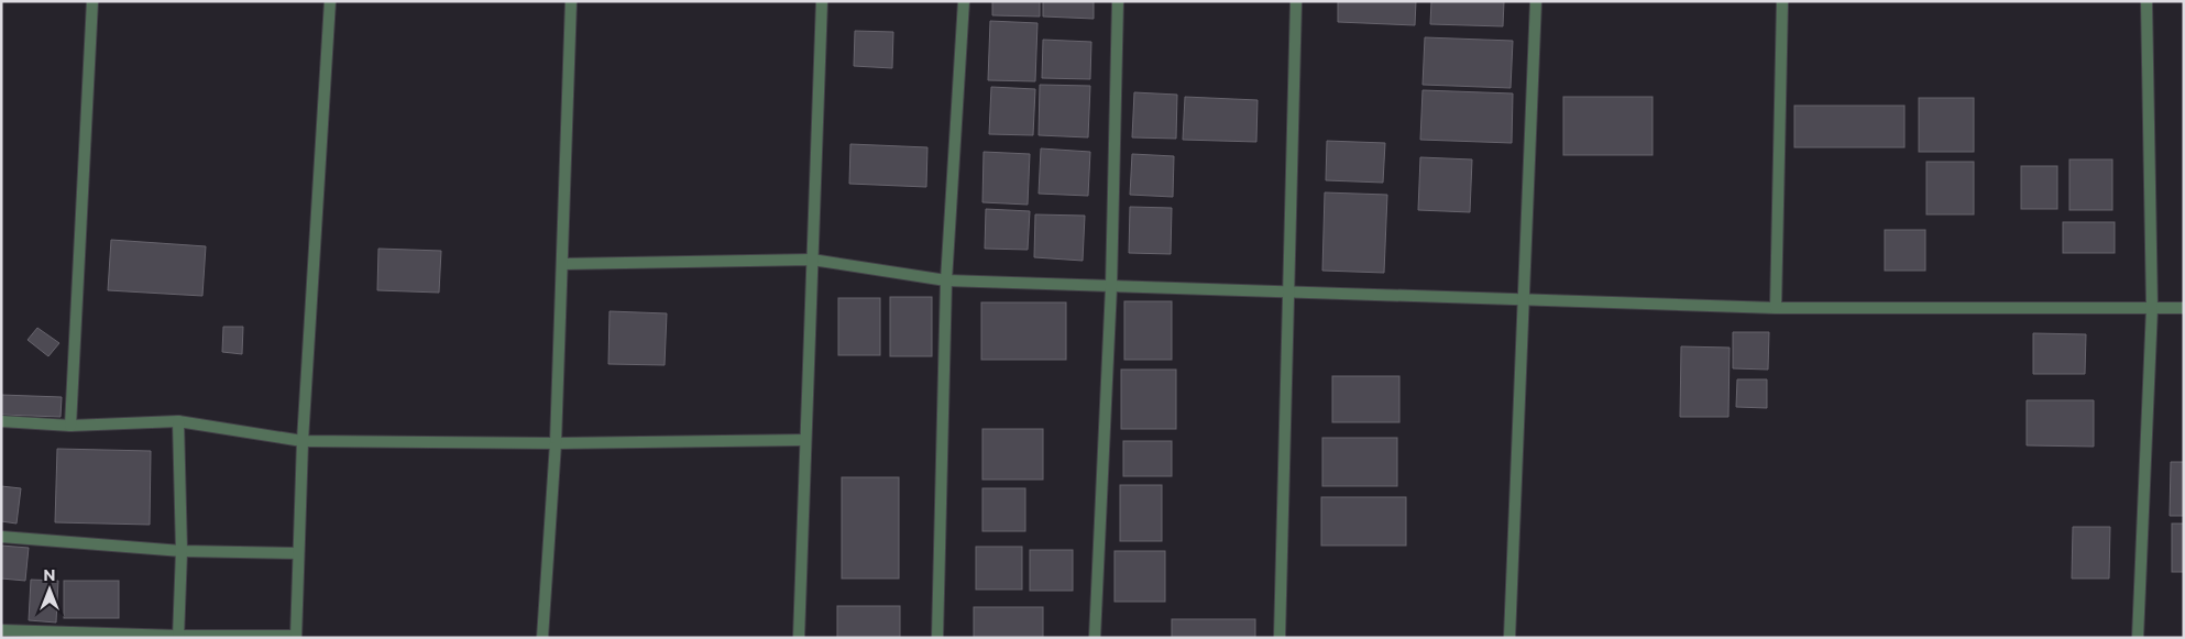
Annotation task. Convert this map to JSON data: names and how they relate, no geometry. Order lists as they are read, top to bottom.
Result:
{
  "north": "top"
}
